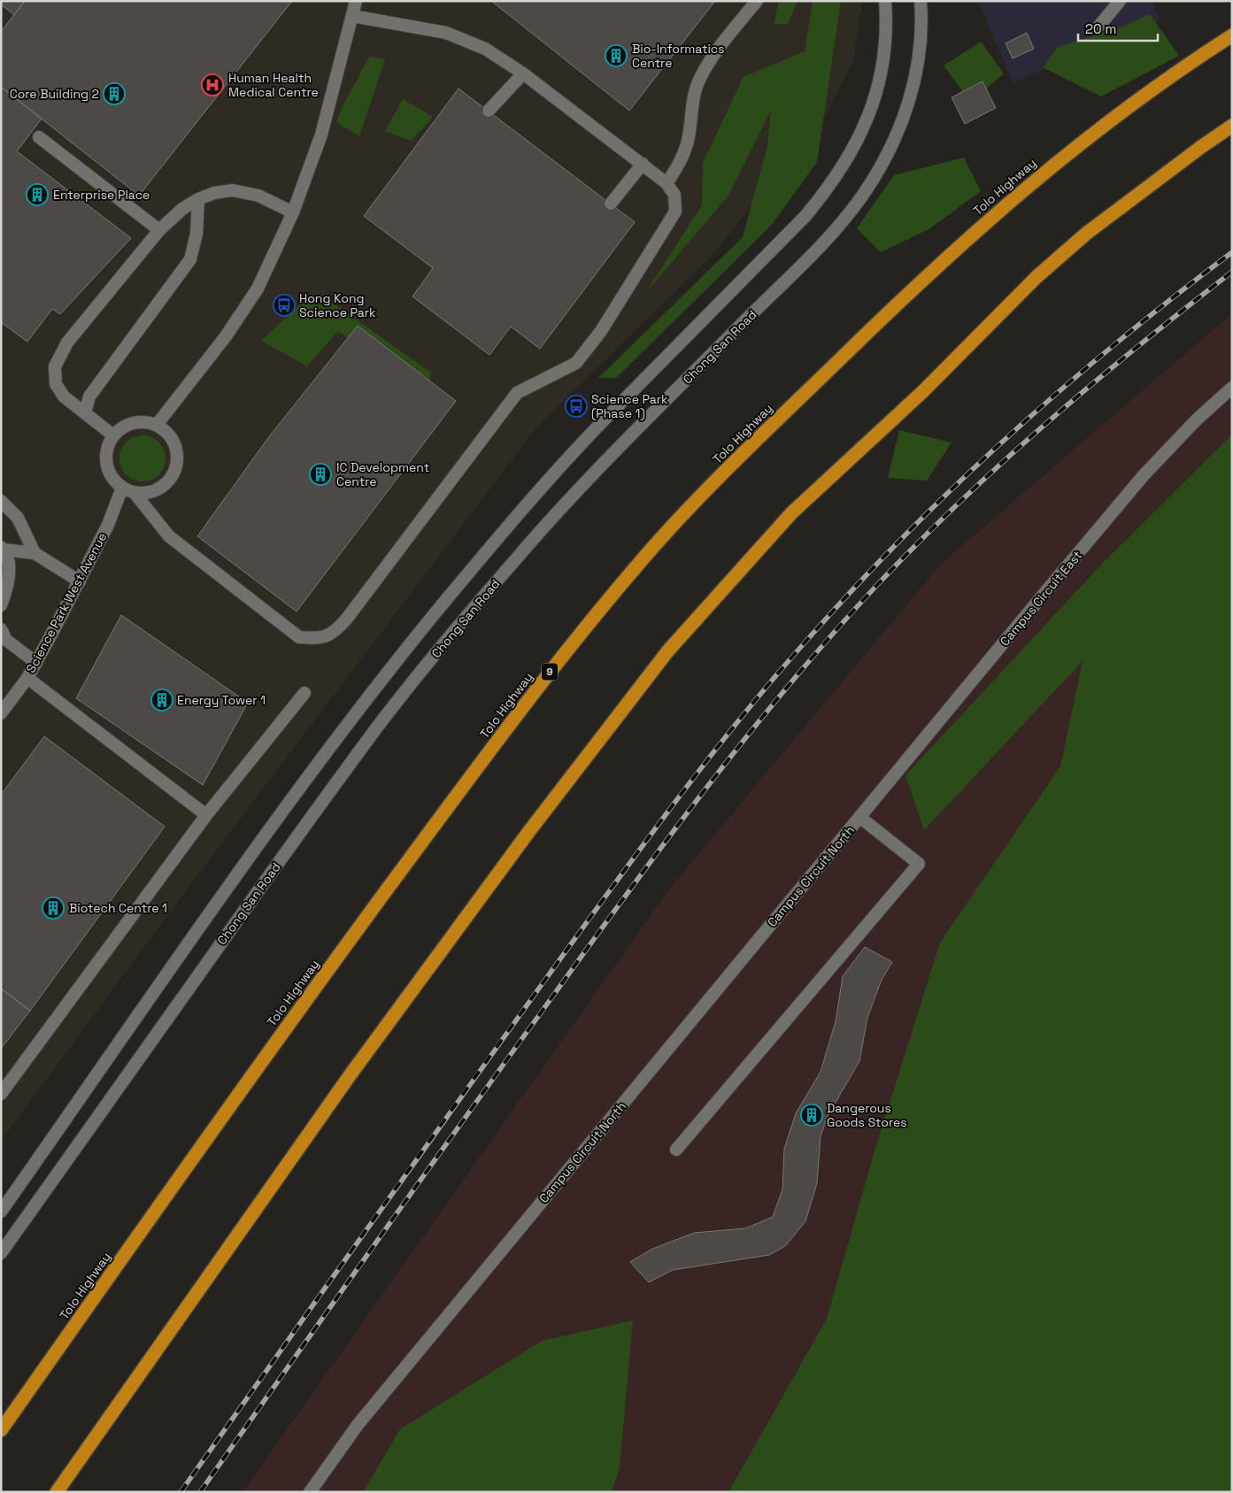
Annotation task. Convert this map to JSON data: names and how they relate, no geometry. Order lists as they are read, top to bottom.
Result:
{
  "streets": {
    "highway": ["Tolo Highway", "9"],
    "main road": [
      "Chong San Road",
      "Campus Circuit East",
      "Science Park West Avenue",
      "Campus Circuit North"
    ]
  },
  "crossings": [
    ["Campus Circuit East", "Campus Circuit North"]
  ],
  "places": {
    "building": [
      "Bio-Informatics Centre",
      "Core Building 2",
      "Enterprise Place",
      "IC Development Centre",
      "Energy Tower 1",
      "Biotech Centre 1",
      "Dangerous Goods Stores"
    ],
    "hospital": ["Human Health Medical Centre"],
    "bus stop": ["Hong Kong Science Park", "Science Park (Phase 1)"]
  },
  "scale_bar": "20 m"
}
